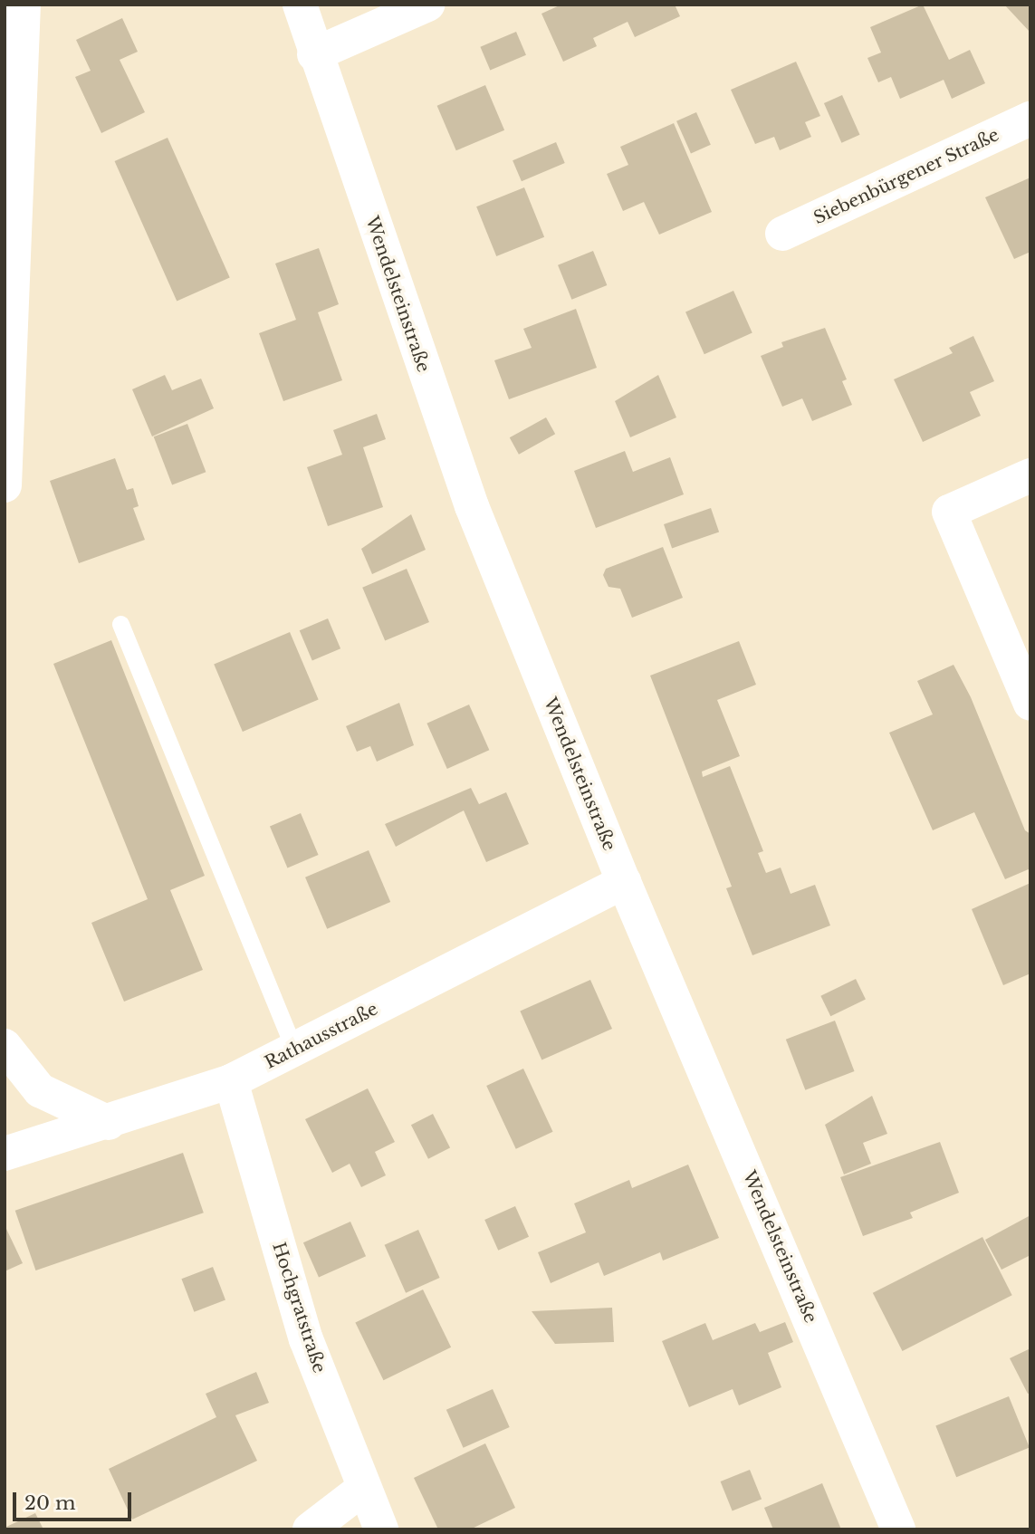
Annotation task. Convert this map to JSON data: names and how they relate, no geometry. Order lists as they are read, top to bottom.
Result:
{
  "streets": {
    "street": [
      "Siebenbürgener Straße",
      "Wendelsteinstraße",
      "Rathausstraße",
      "Hochgratstraße"
    ]
  },
  "crossings": [
    ["Wendelsteinstraße", "Rathausstraße"],
    ["Rathausstraße", "Hochgratstraße"]
  ],
  "scale_bar": "20 m"
}
